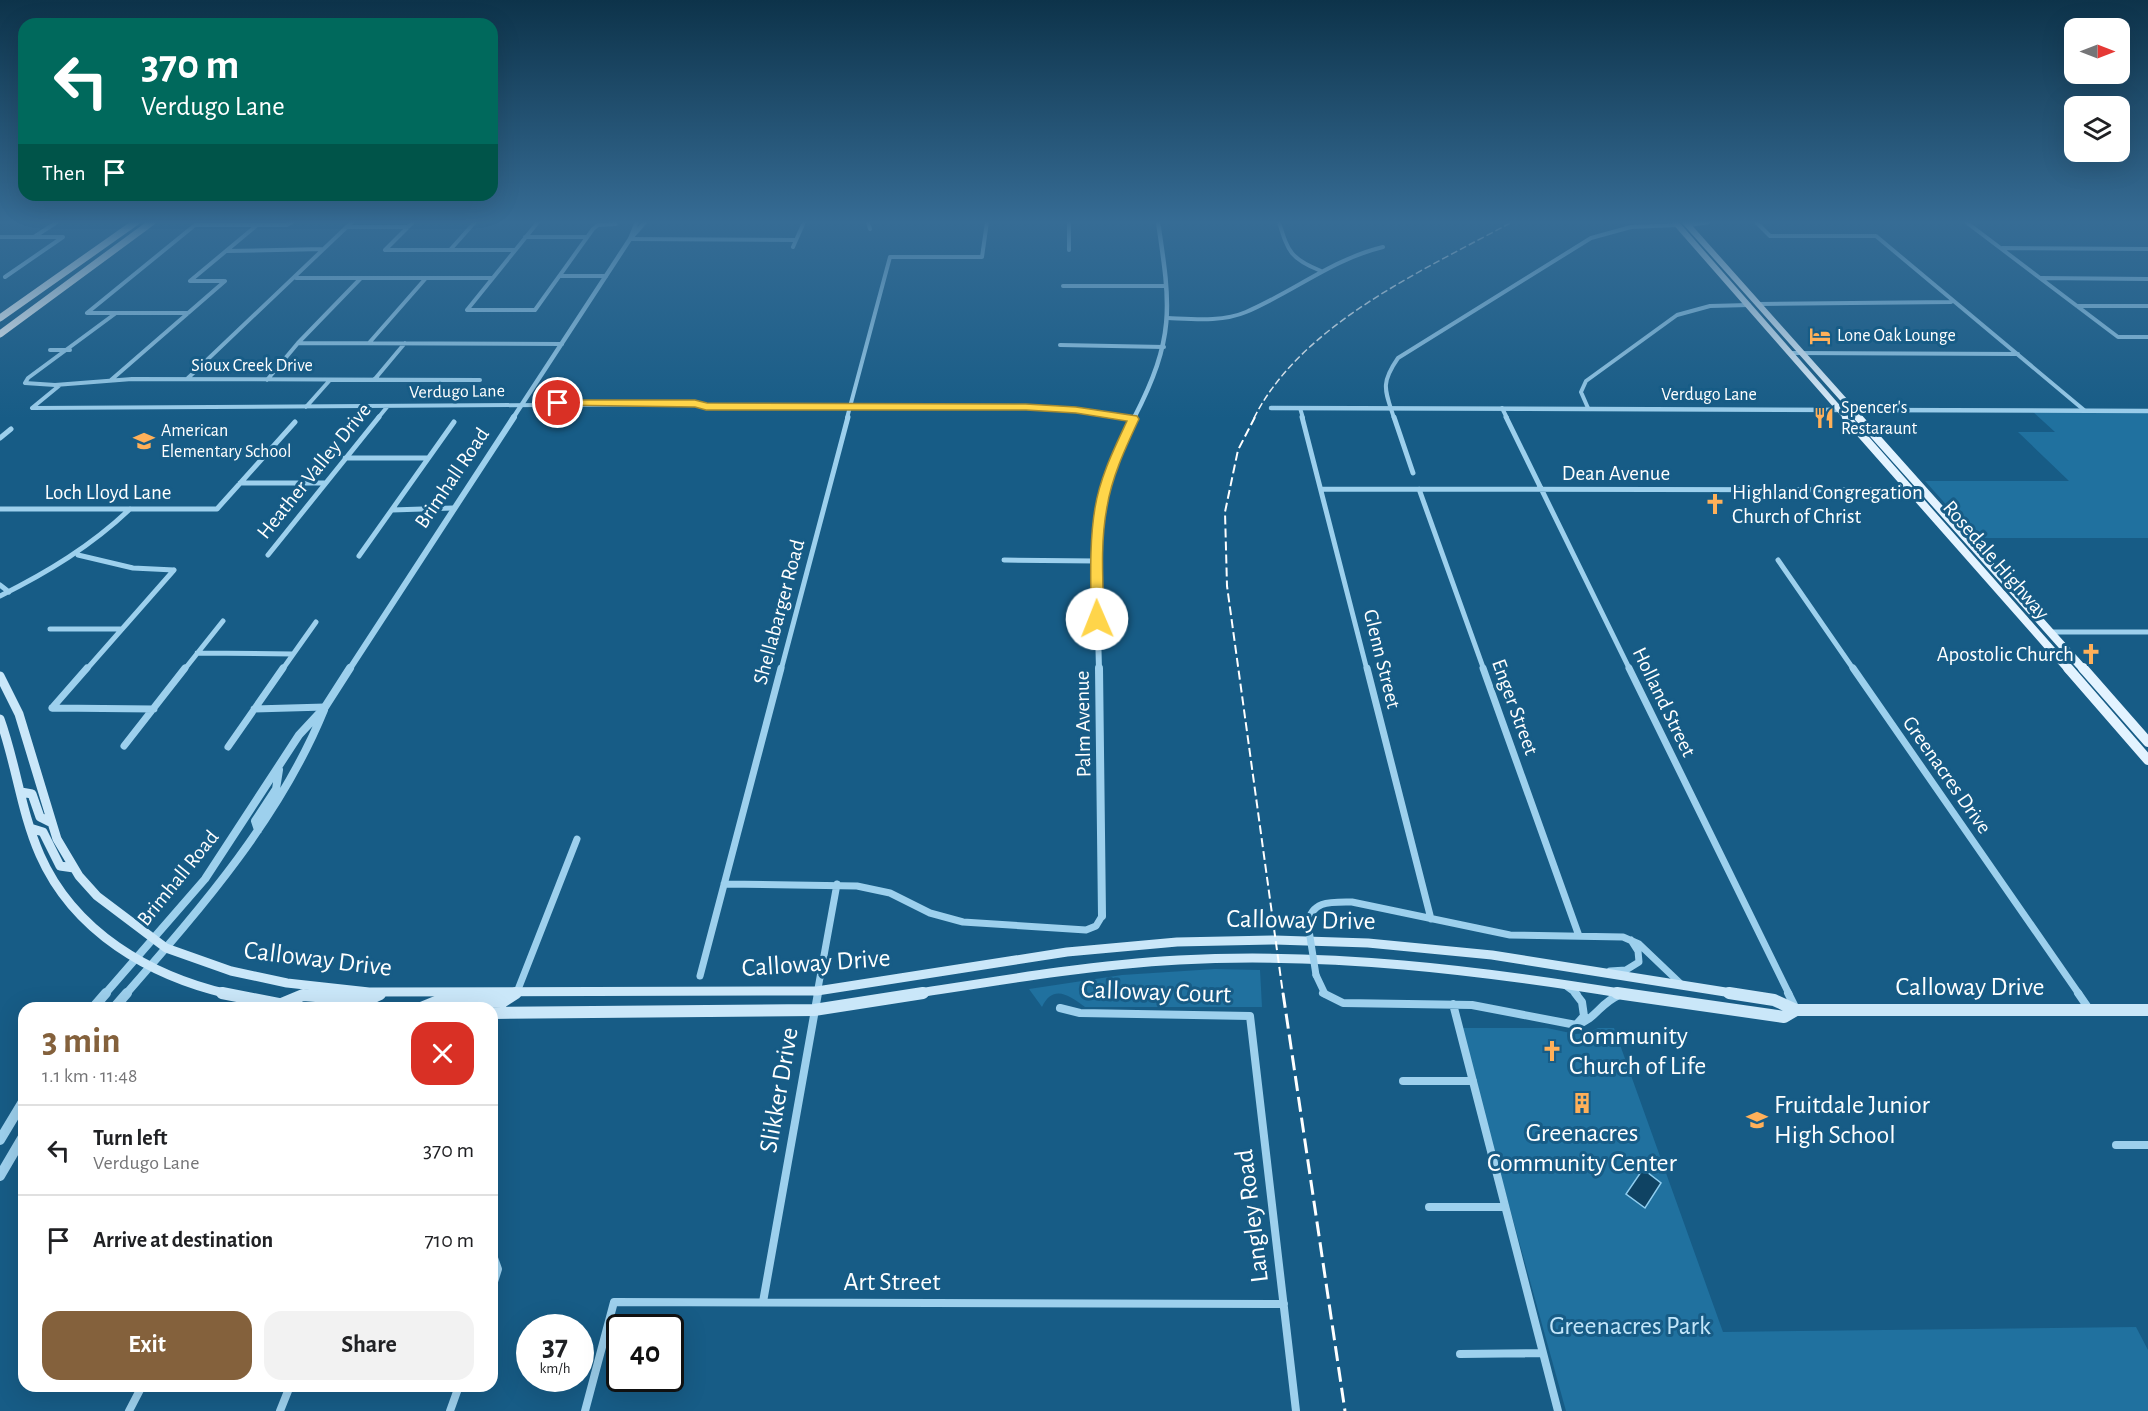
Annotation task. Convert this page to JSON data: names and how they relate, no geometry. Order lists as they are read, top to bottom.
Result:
{
  "streets": {
    "main road": ["Rosedale Highway", "Calloway Drive"],
    "street": [
      "Sioux Creek Drive",
      "Verdugo Lane",
      "Heather Valley Drive",
      "Dean Avenue",
      "Brimhall Road",
      "Loch Lloyd Lane",
      "Shellabarger Road",
      "Glenn Street",
      "Holland Street",
      "Enger Street",
      "Palm Avenue",
      "Greenacres Drive",
      "Calloway Court",
      "Slikker Drive",
      "Langley Road",
      "Art Street"
    ]
  },
  "crossings": [
    ["Sioux Creek Drive", "Verdugo Lane"],
    ["Verdugo Lane", "Heather Valley Drive"],
    ["Verdugo Lane", "Brimhall Road"],
    ["Verdugo Lane", "Rosedale Highway"],
    ["Verdugo Lane", "Shellabarger Road"],
    ["Verdugo Lane", "Glenn Street"],
    ["Verdugo Lane", "Holland Street"],
    ["Verdugo Lane", "Palm Avenue"],
    ["Dean Avenue", "Rosedale Highway"],
    ["Dean Avenue", "Glenn Street"],
    ["Dean Avenue", "Holland Street"],
    ["Dean Avenue", "Enger Street"],
    ["Brimhall Road", "Calloway Drive"],
    ["Holland Street", "Calloway Drive"],
    ["Greenacres Drive", "Calloway Drive"],
    ["Calloway Drive", "Slikker Drive"],
    ["Calloway Court", "Langley Road"],
    ["Slikker Drive", "Art Street"],
    ["Langley Road", "Art Street"]
  ],
  "parks": ["Greenacres Park"],
  "places": {
    "hotel": ["Lone Oak Lounge"],
    "restaurant": ["Spencer's Restaraunt"],
    "school or university": ["American Elementary School", "Fruitdale Junior High School"],
    "church": ["Highland Congregation Church of Christ", "Apostolic Church", "Community Church of Life"],
    "building": ["Greenacres Community Center"]
  },
  "north": "right",
  "page": {
    "turn": ["370 m", "Verdugo Lane"],
    "then": "Then",
    "heading": ["3 min", "1.1 km · 11:48"],
    "list": [
      {
        "name": "Turn left",
        "note": "Verdugo Lane",
        "value": "370 m"
      },
      {
        "name": "Arrive at destination",
        "value": "710 m"
      }
    ],
    "buttons": ["Exit", "Share"],
    "speed": "37 km/h",
    "limit": "40"
  }
}
